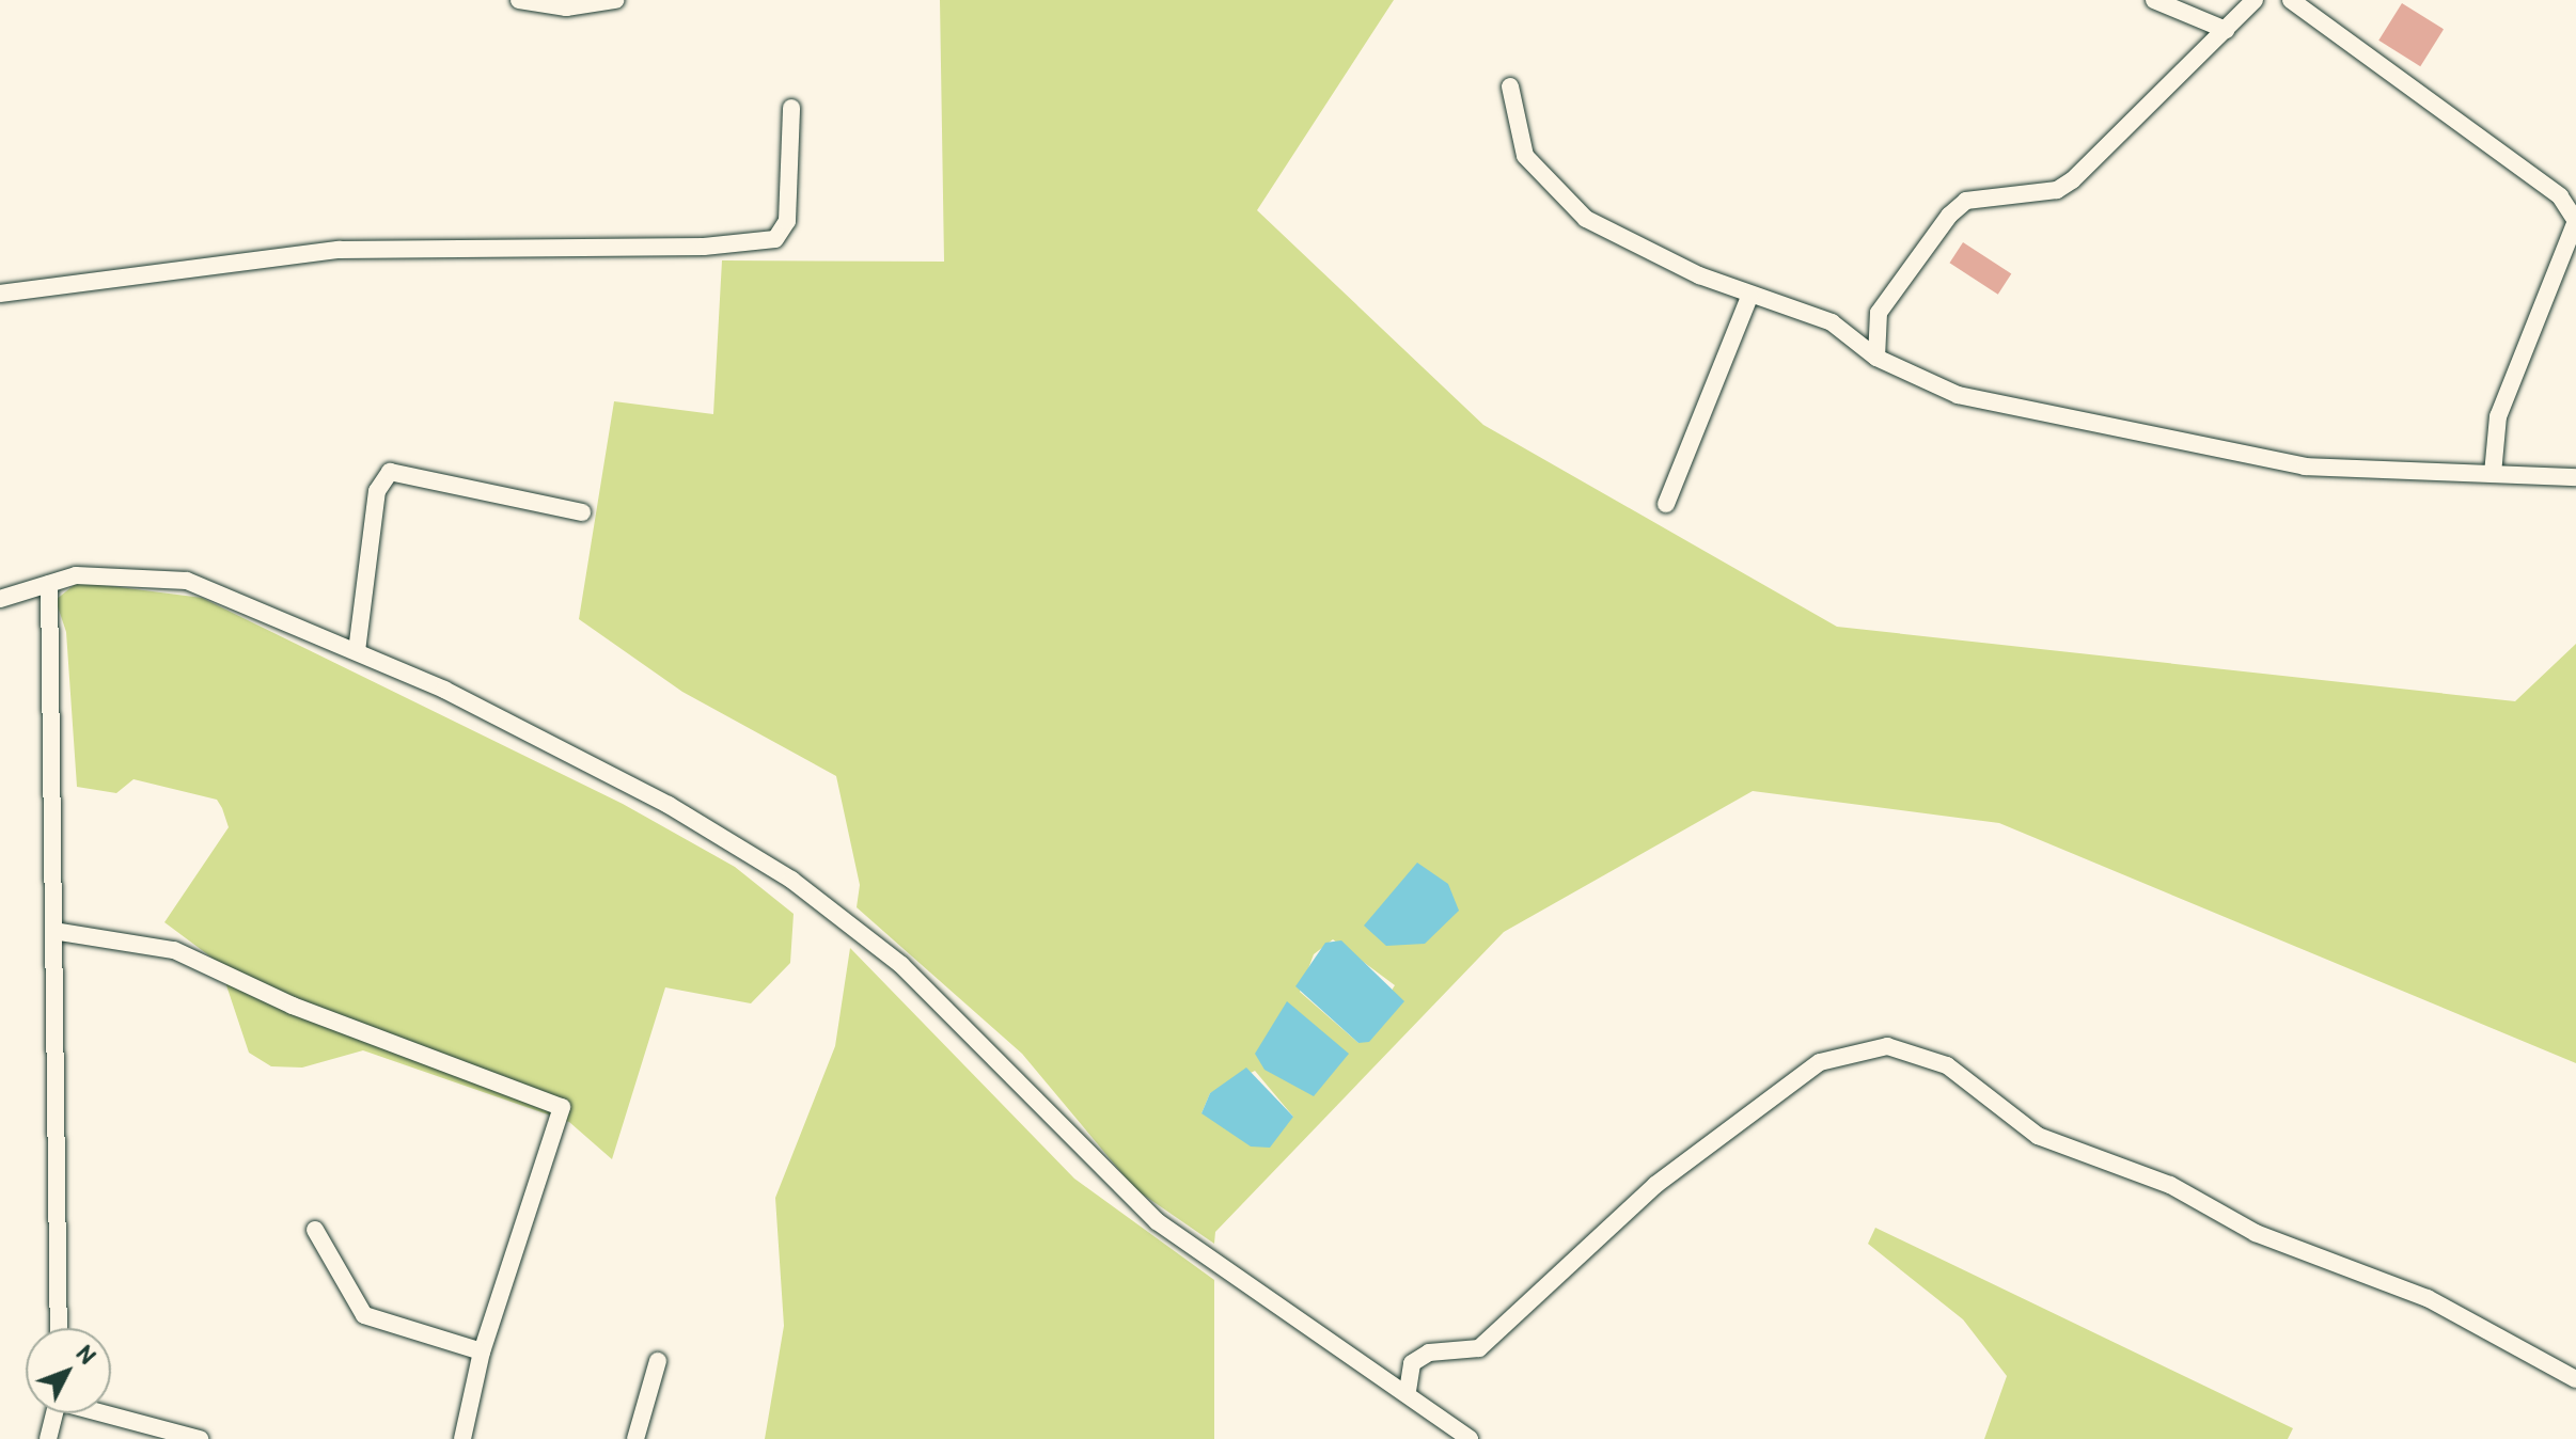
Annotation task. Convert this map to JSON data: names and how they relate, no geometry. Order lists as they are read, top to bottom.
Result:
{
  "north": "top right"
}
